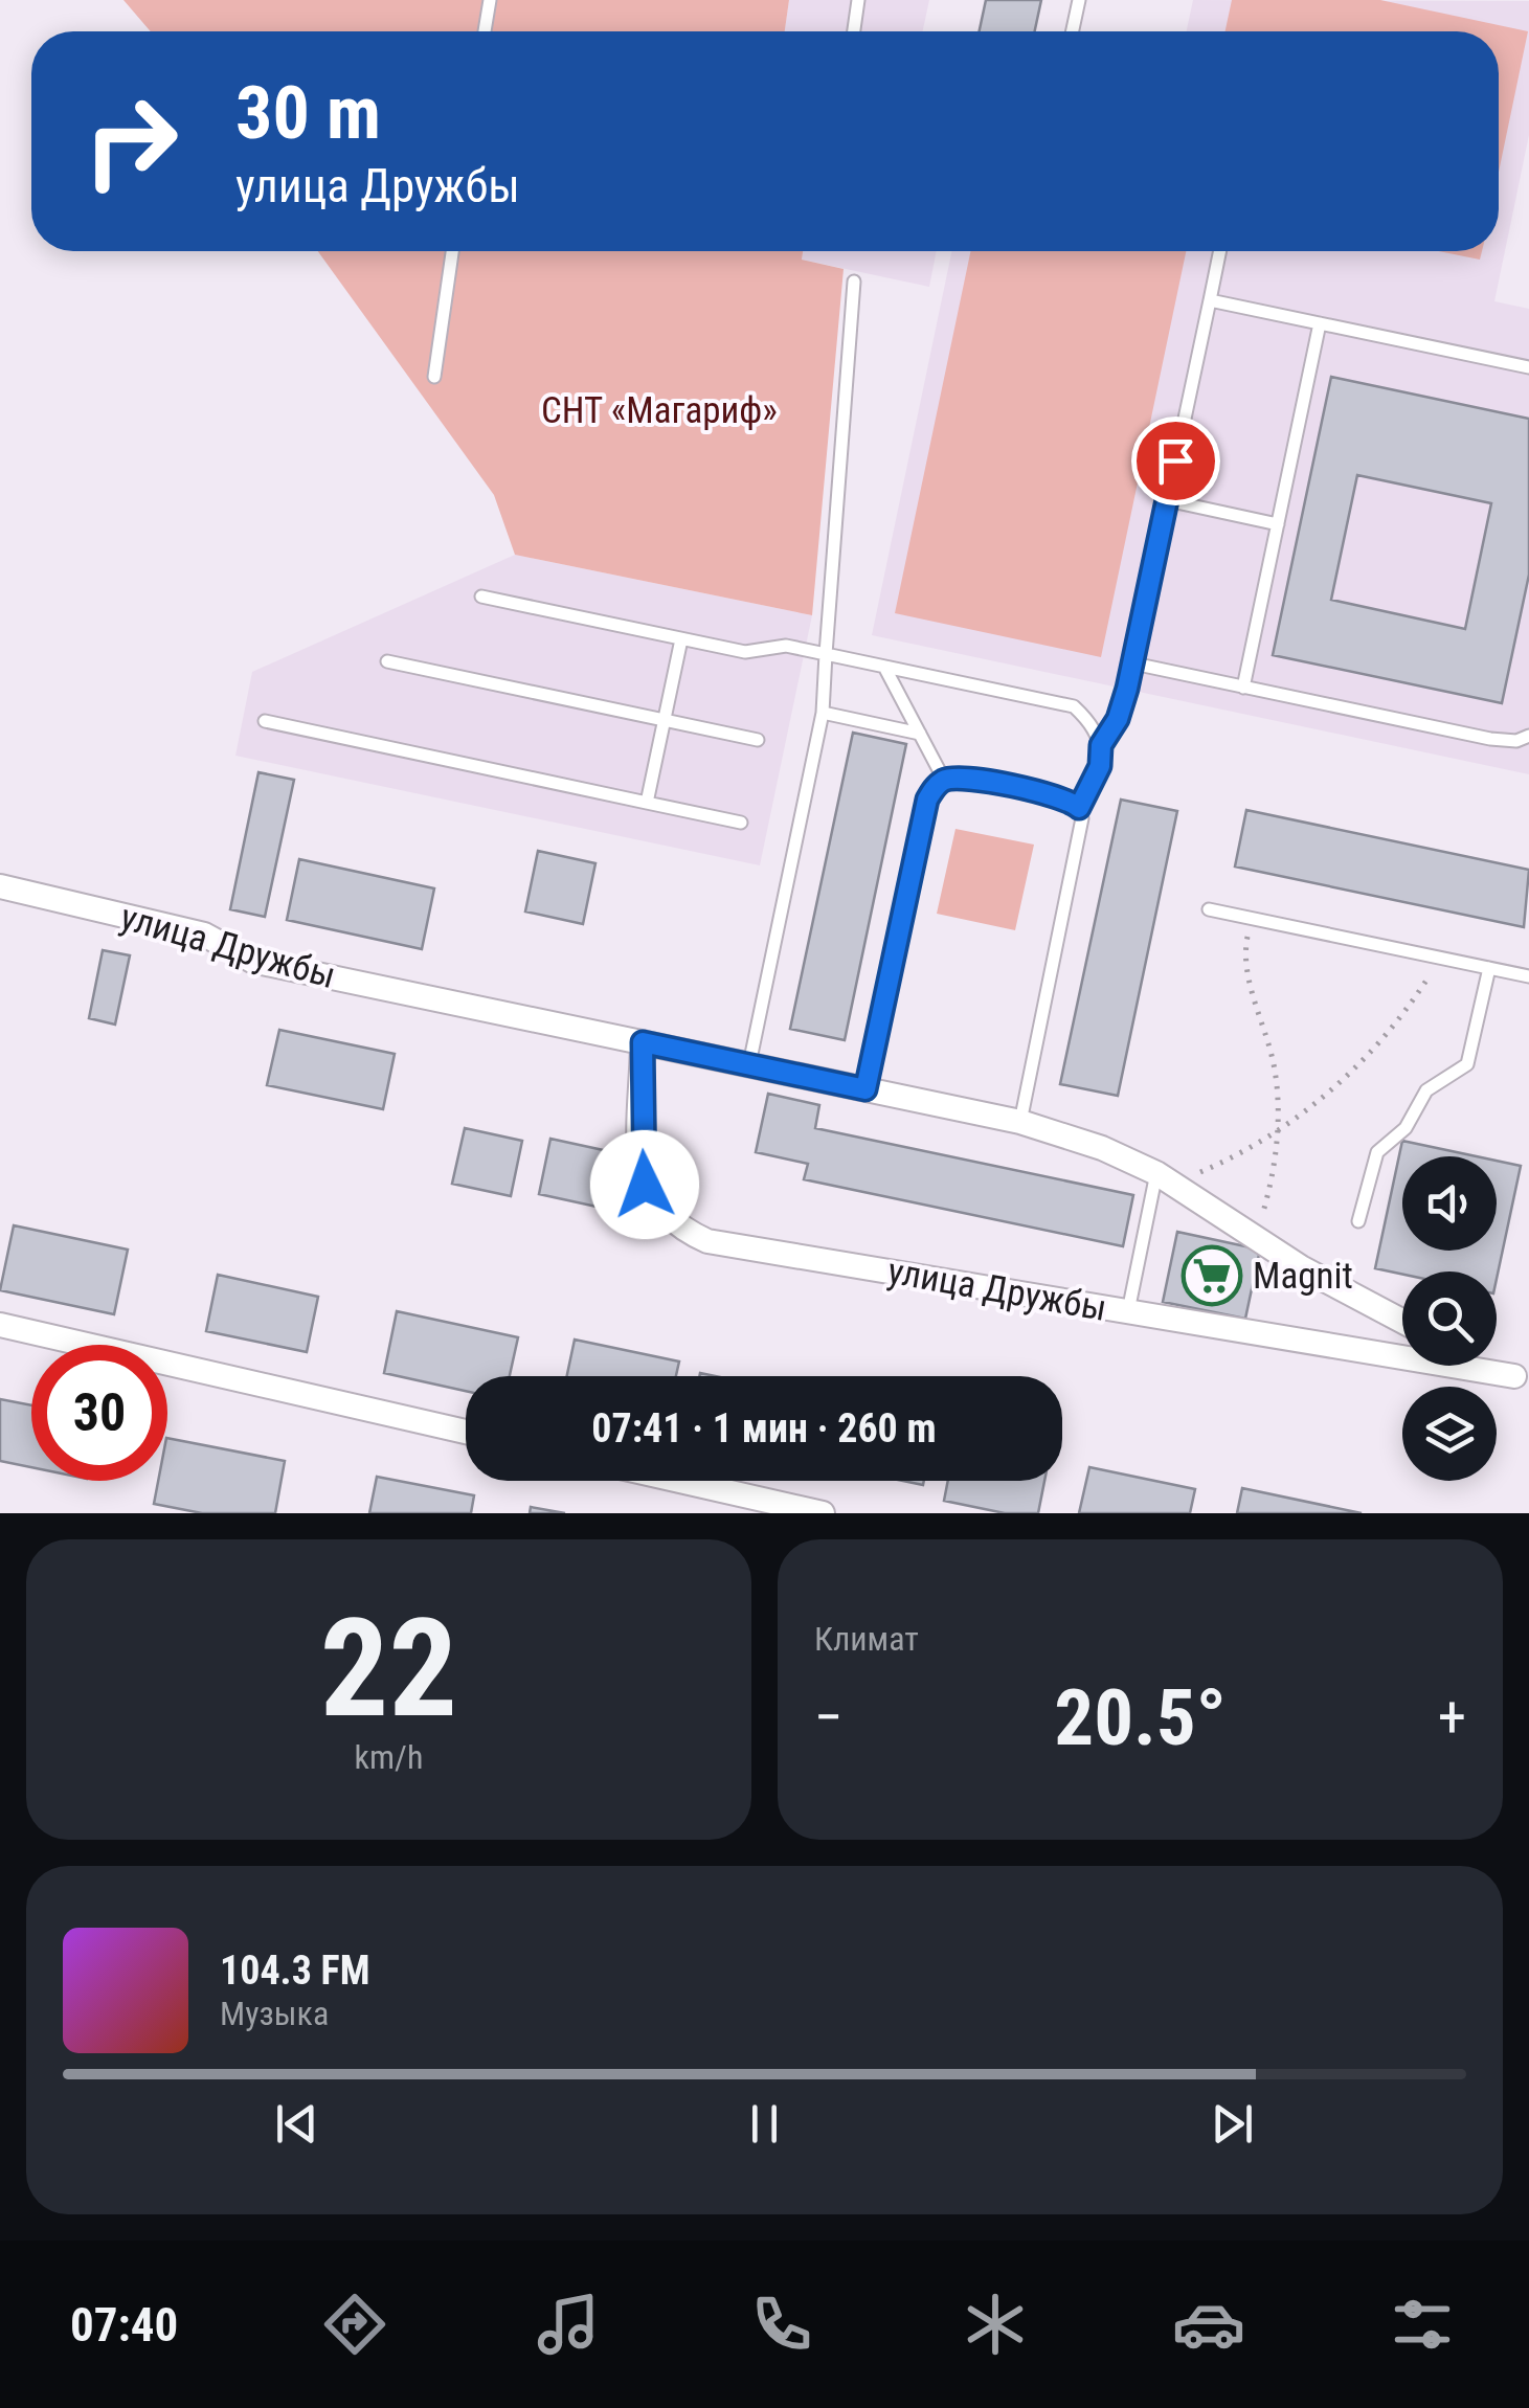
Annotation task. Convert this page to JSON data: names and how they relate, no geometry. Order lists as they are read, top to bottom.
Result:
{
  "streets": {
    "street": ["улица Дружбы"]
  },
  "parks": ["СНТ «Магариф»"],
  "places": {
    "supermarket": ["Magnit"]
  },
  "page": {
    "turn": ["30 m", "улица Дружбы"],
    "limit": "30",
    "trip": "07:41 · 1 мин · 260 m",
    "tile": [
      ["22", "km/h"],
      "Климат"
    ],
    "heat": ["−", "20.5°", "+"],
    "song": ["104.3 FM", "Музыка"],
    "tabs": "07:40"
  }
}
